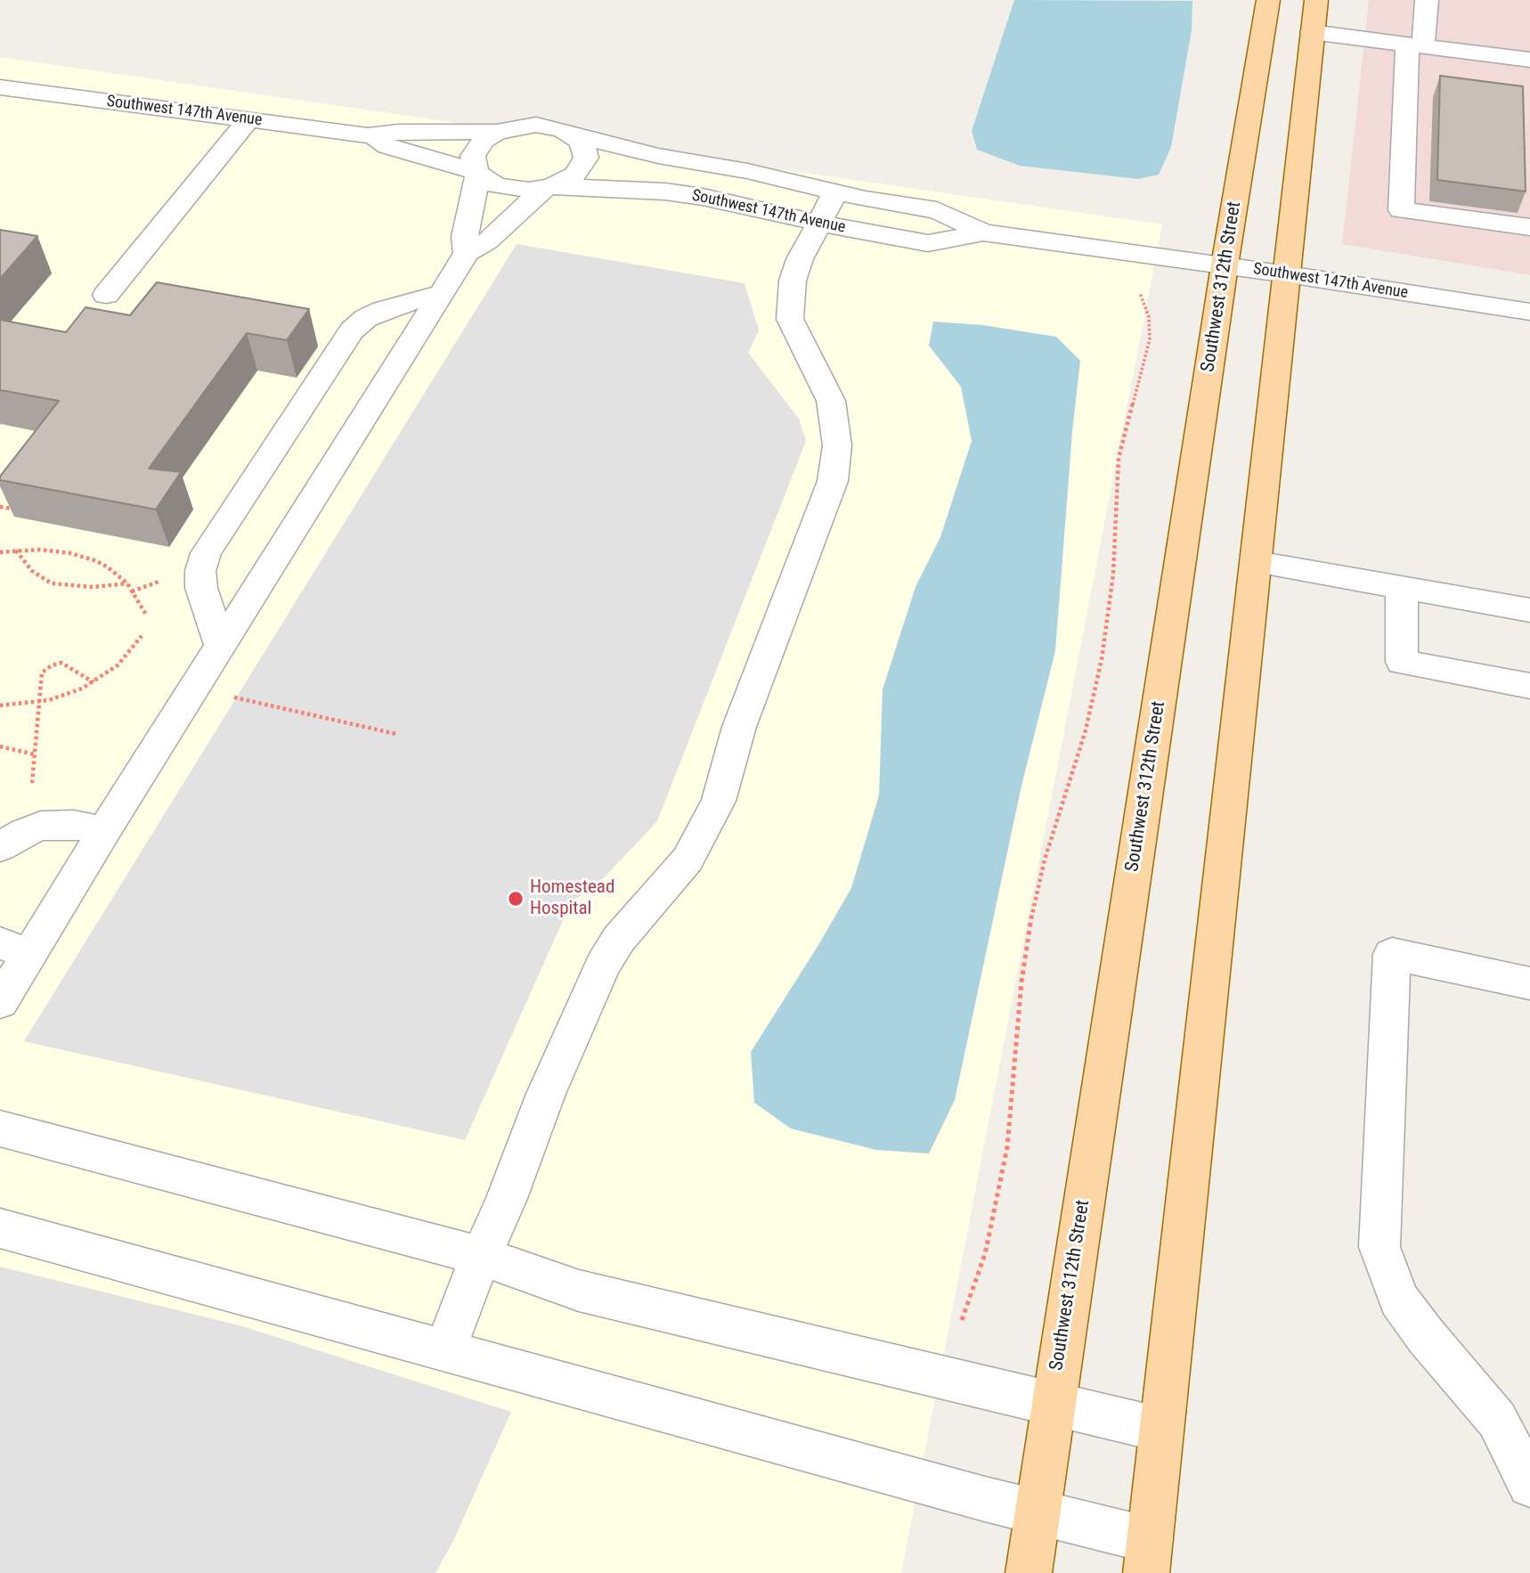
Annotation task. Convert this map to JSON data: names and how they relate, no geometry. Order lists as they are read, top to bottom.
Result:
{
  "streets": {
    "main road": ["Southwest 312th Street"],
    "street": ["Southwest 147th Avenue"]
  },
  "crossings": [
    ["Southwest 147th Avenue", "Southwest 312th Street"]
  ],
  "places": ["Homestead Hospital"]
}
